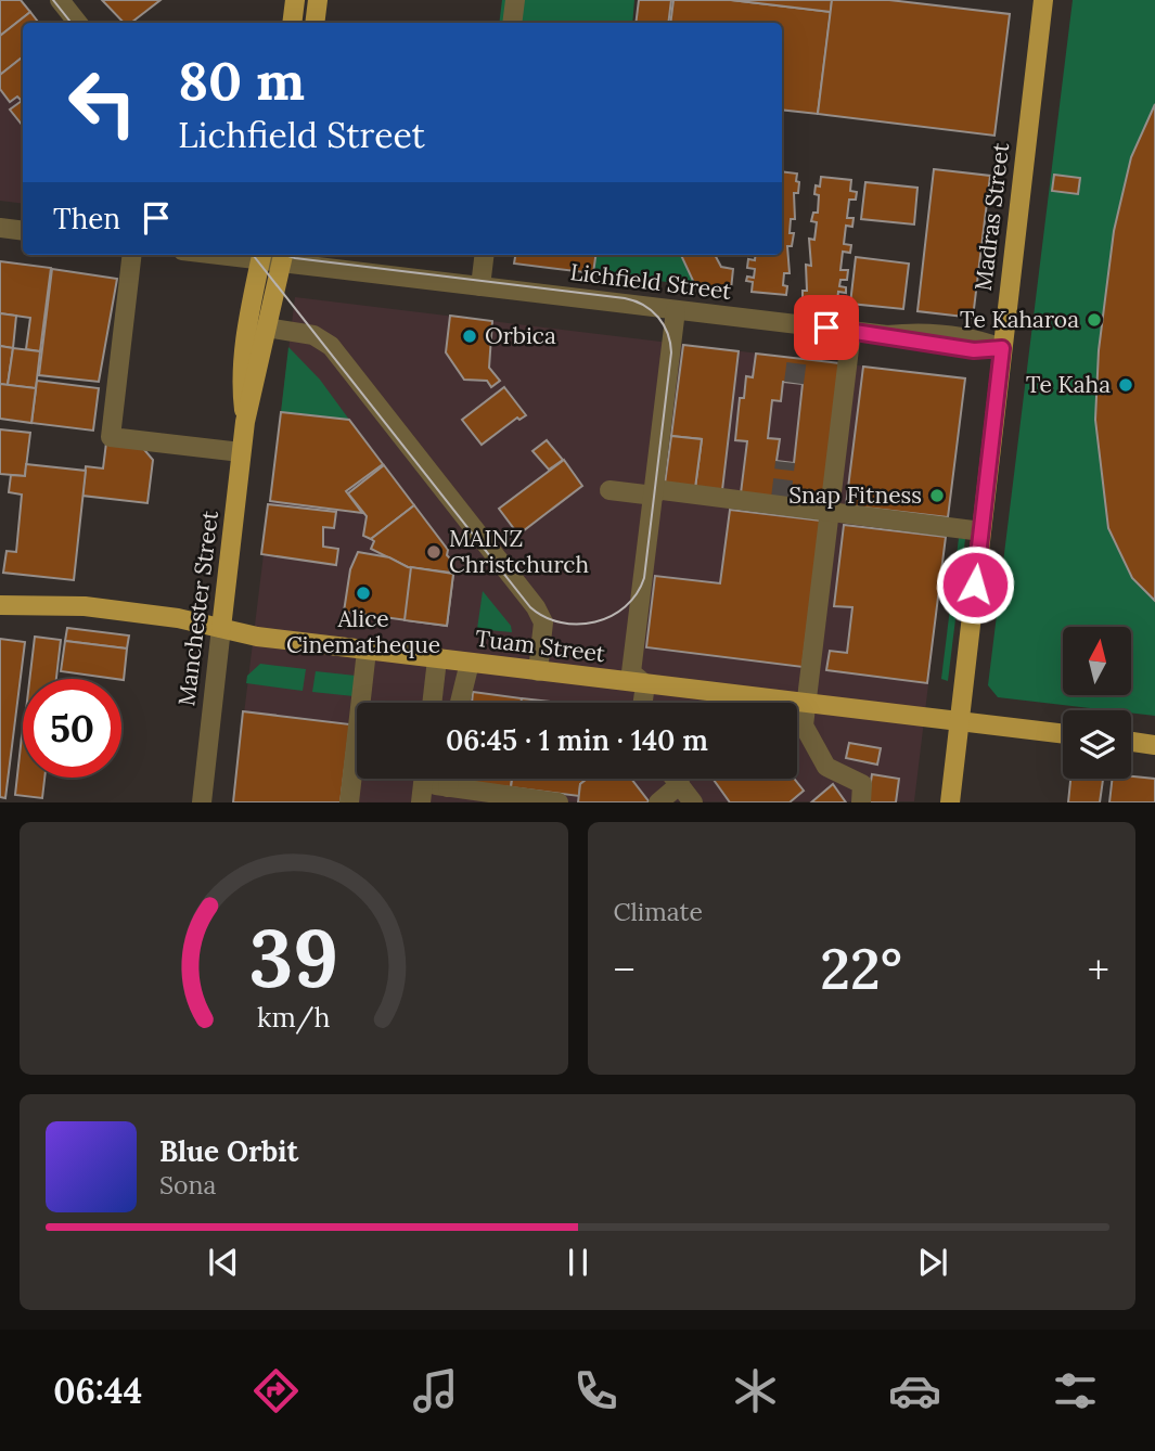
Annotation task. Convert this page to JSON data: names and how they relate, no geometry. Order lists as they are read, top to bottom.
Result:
{
  "streets": {
    "main road": ["Madras Street", "Manchester Street", "Tuam Street"],
    "street": ["Lichfield Street"]
  },
  "crossings": [
    ["Madras Street", "Lichfield Street"],
    ["Madras Street", "Tuam Street"],
    ["Lichfield Street", "Manchester Street"],
    ["Manchester Street", "Tuam Street"]
  ],
  "places": [
    "Te Kaharoa",
    "Orbica",
    "Te Kaha",
    "Snap Fitness",
    "MAINZ Christchurch",
    "Alice Cinematheque"
  ],
  "north": "top",
  "page": {
    "turn": ["80 m", "Lichfield Street"],
    "then": "Then",
    "limit": "50",
    "trip": "06:45 · 1 min · 140 m",
    "tile": "Climate",
    "heat": ["−", "22°", "+"],
    "song": ["Blue Orbit", "Sona"],
    "tabs": "06:44",
    "gauge": ["39", "km/h"]
  }
}
